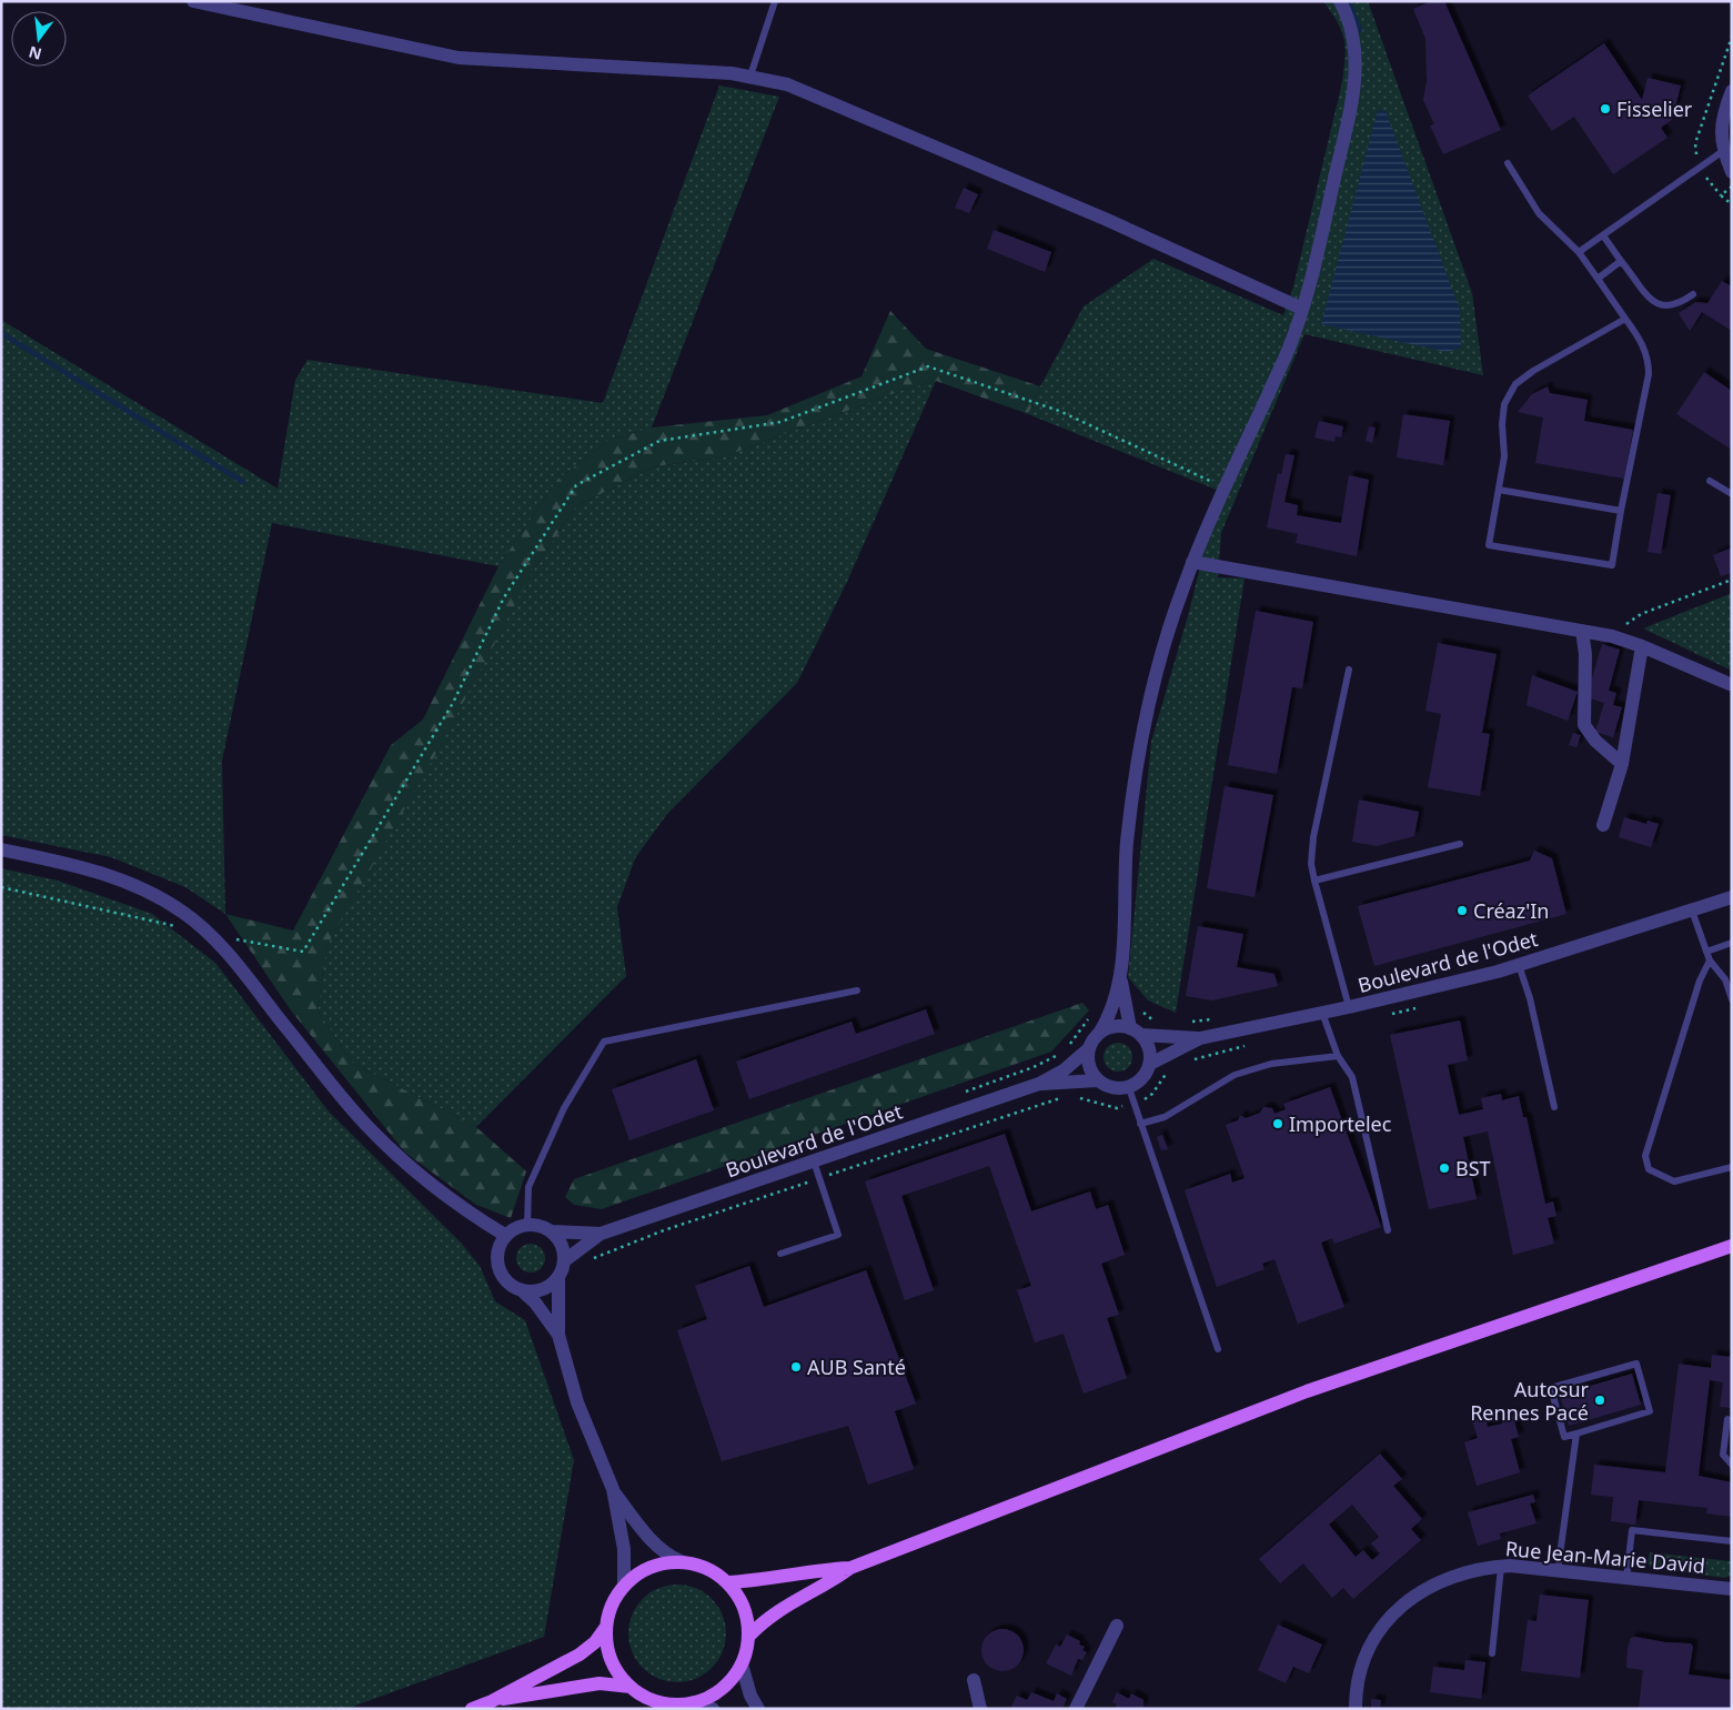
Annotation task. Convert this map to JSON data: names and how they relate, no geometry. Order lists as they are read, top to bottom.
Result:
{
  "streets": {
    "street": ["Boulevard de l'Odet", "Rue Jean-Marie David"]
  },
  "places": [
    "Fisselier",
    "Créaz'In",
    "Importelec",
    "BST",
    "AUB Santé",
    "Autosur Rennes Pacé"
  ],
  "north": "bottom"
}
